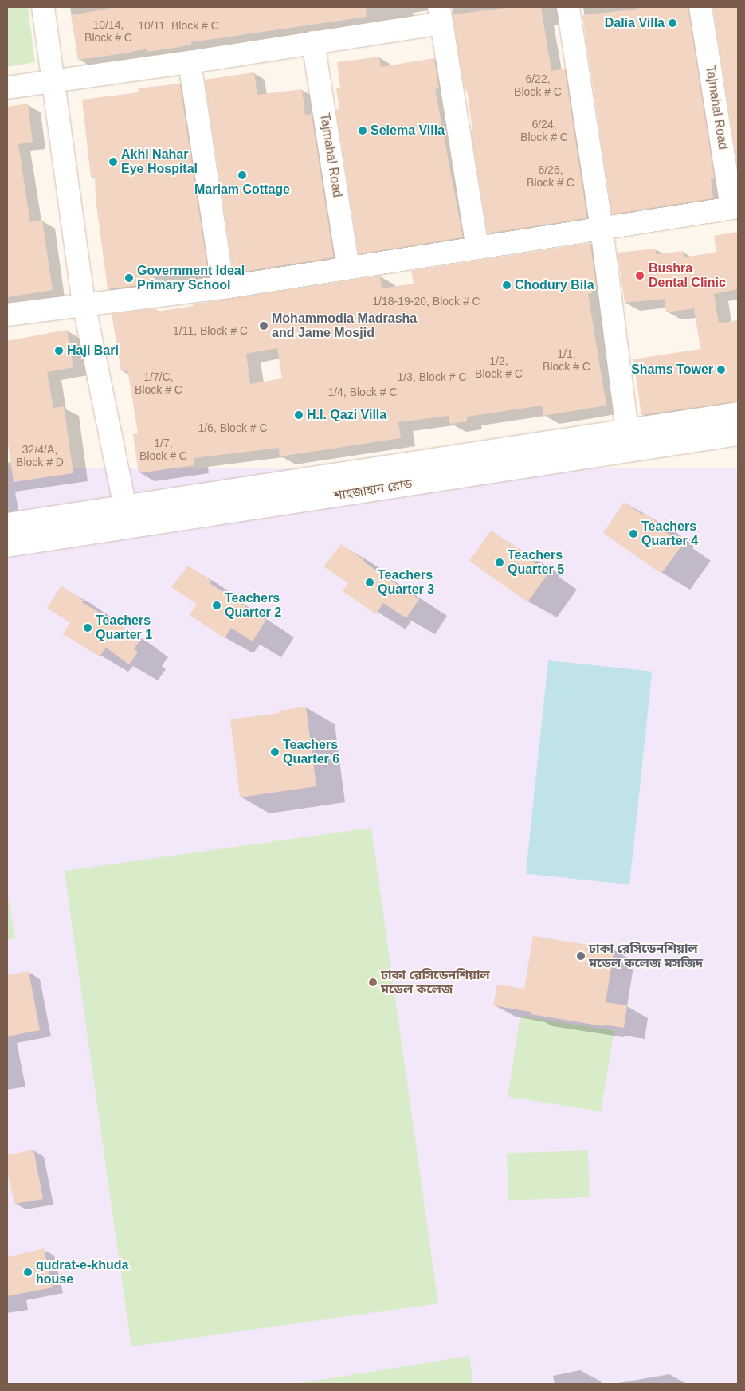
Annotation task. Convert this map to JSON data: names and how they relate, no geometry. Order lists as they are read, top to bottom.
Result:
{
  "streets": {
    "street": ["Tajmahal Road", "শাহজাহান রোড"]
  },
  "places": [
    "Dalia Villa",
    "Selema Villa",
    "Akhi Nahar Eye Hospital",
    "Mariam Cottage",
    "Bushra Dental Clinic",
    "Government Ideal Primary School",
    "Chodury Bila",
    "Mohammodia Madrasha and Jame Mosjid",
    "Haji Bari",
    "Shams Tower",
    "H.I. Qazi Villa",
    "Teachers Quarter 4",
    "Teachers Quarter 5",
    "Teachers Quarter 3",
    "Teachers Quarter 2",
    "Teachers Quarter 1",
    "Teachers Quarter 6",
    "ঢাকা রেসিডেনশিয়াল মডেল কলেজ মসজিদ",
    "ঢাকা রেসিডেনশিয়াল মডেল কলেজ",
    "qudrat-e-khuda house"
  ],
  "house_numbers": [
    "10/14, Block # C",
    "10/11, Block # C",
    "6/22, Block # C",
    "6/24, Block # C",
    "6/26, Block # C",
    "1/18-19-20, Block # C",
    "1/11, Block # C",
    "1/1, Block # C",
    "1/2, Block # C",
    "1/7/C, Block # C",
    "1/3, Block # C",
    "1/4, Block # C",
    "1/6, Block # C",
    "1/7, Block # C",
    "32/4/A, Block # D"
  ]
}
